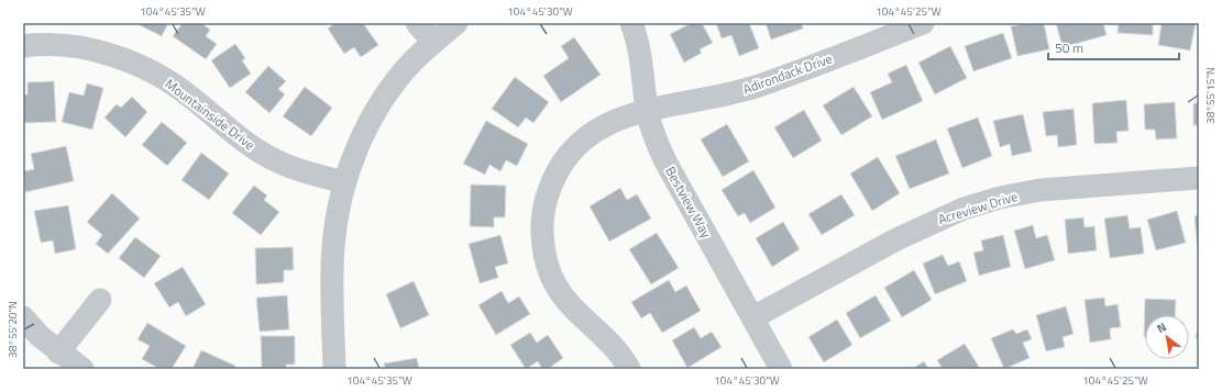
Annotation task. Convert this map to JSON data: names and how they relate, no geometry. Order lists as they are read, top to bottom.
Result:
{
  "streets": {
    "street": [
      "Adirondack Drive",
      "Mountainside Drive",
      "Bestview Way",
      "Acreview Drive"
    ]
  },
  "crossings": [
    ["Adirondack Drive", "Bestview Way"],
    ["Bestview Way", "Acreview Drive"]
  ],
  "scale_bar": "50 m",
  "north": "top left",
  "coordinates": [
    "104°45'35\"W",
    "104°45'30\"W",
    "104°45'25\"W",
    "38°55'15\"N",
    "38°55'20\"N"
  ]
}
